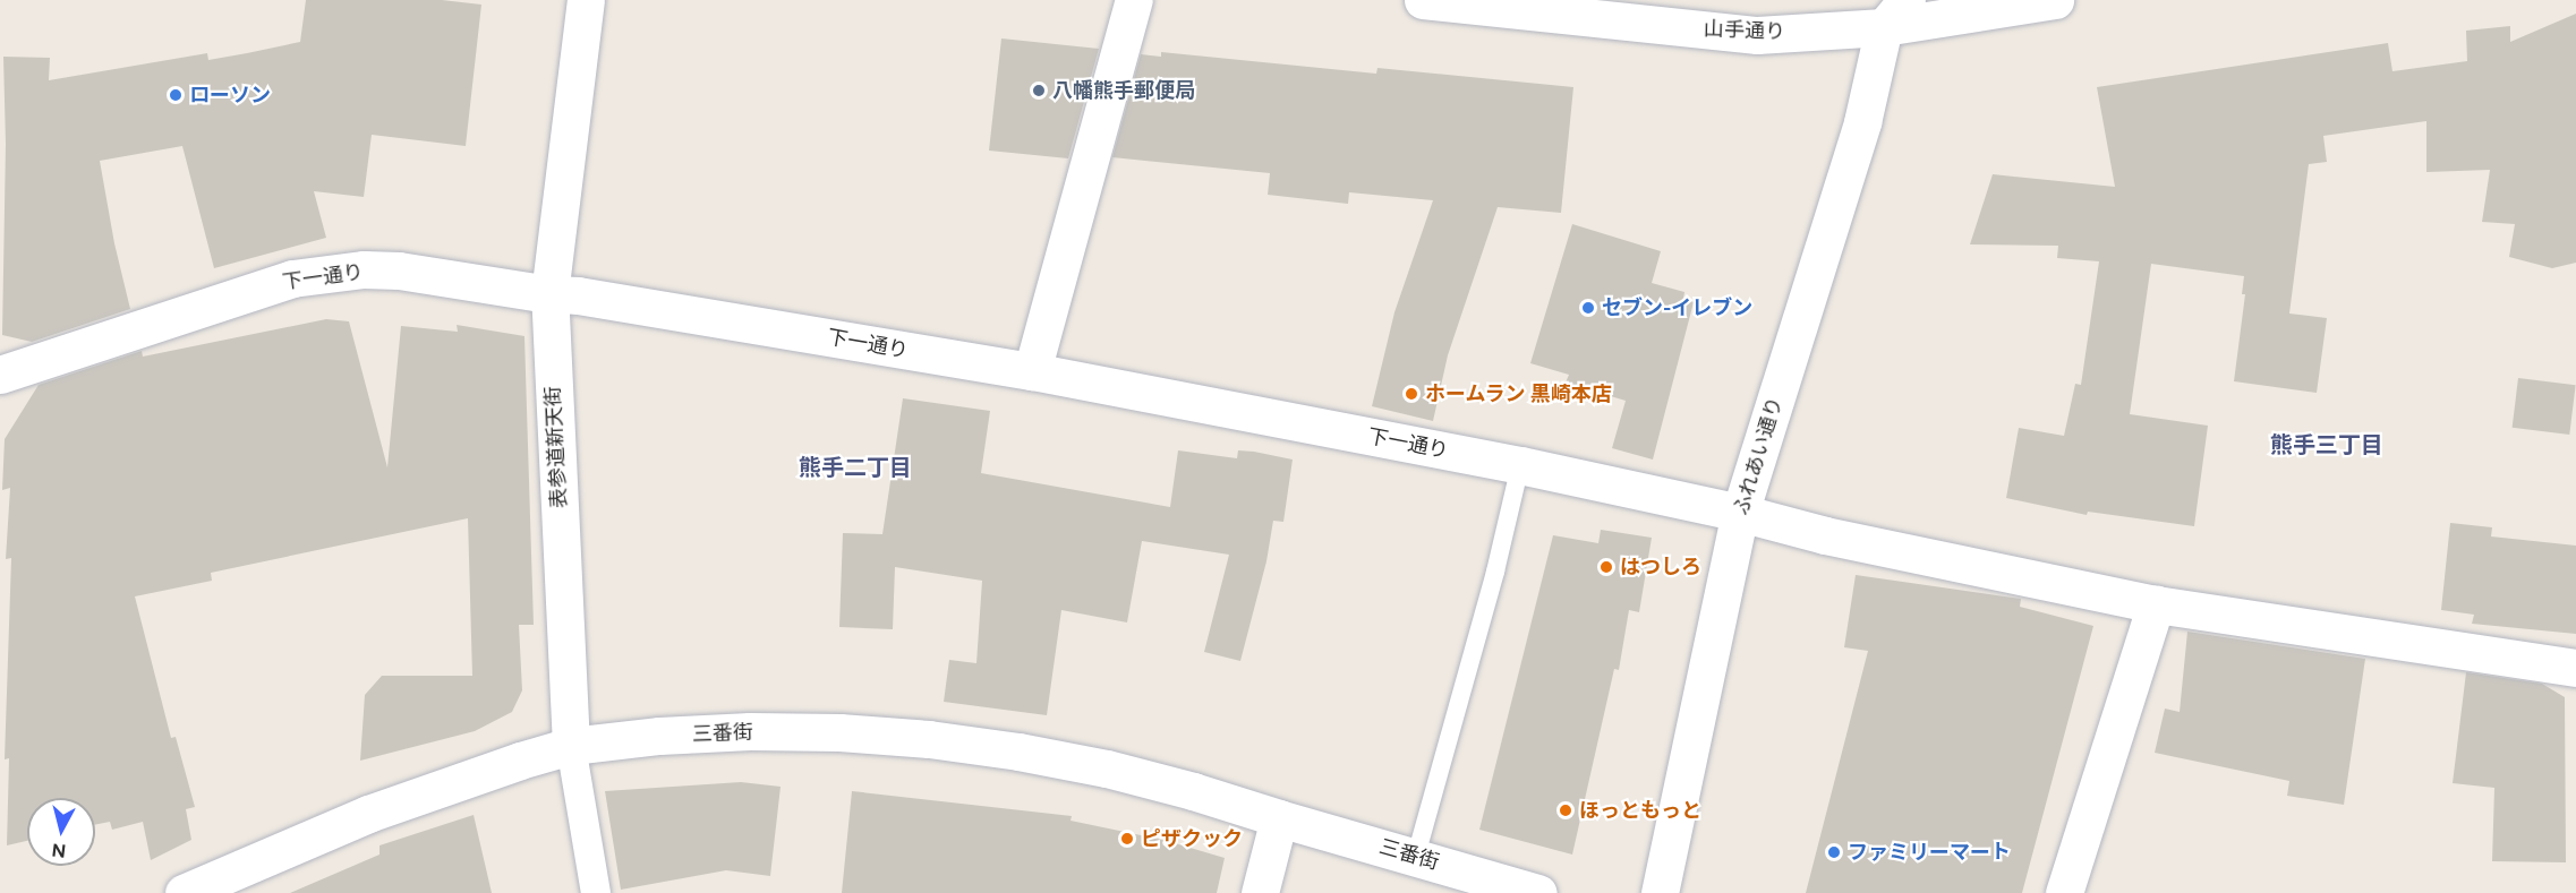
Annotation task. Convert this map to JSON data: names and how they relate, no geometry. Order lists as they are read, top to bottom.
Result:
{
  "streets": {
    "street": [
      "山手通り",
      "下一通り",
      "表参道新天街",
      "ふれあい通り",
      "三番街"
    ]
  },
  "crossings": [
    ["山手通り", "ふれあい通り"],
    ["下一通り", "表参道新天街"],
    ["下一通り", "ふれあい通り"],
    ["表参道新天街", "三番街"]
  ],
  "districts": ["熊手三丁目", "熊手二丁目"],
  "places": [
    "八幡熊手郵便局",
    "ローソン",
    "セブン-イレブン",
    "ホームラン 黒崎本店",
    "はつしろ",
    "ほっともっと",
    "ピザクック",
    "ファミリーマート"
  ],
  "north": "bottom"
}
